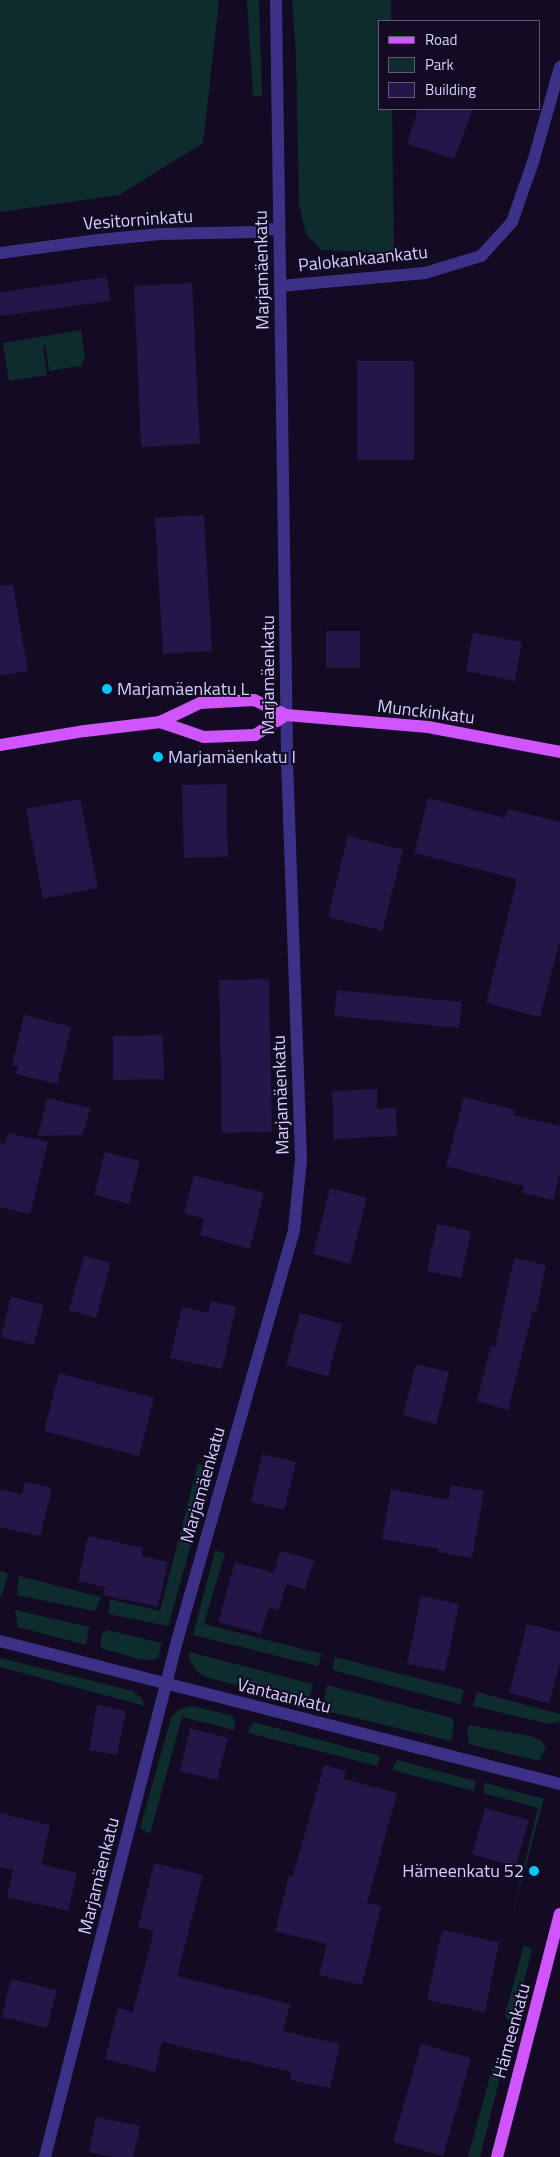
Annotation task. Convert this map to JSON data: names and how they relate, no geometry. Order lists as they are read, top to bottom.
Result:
{
  "streets": {
    "main road": ["Munckinkatu", "Hämeenkatu"],
    "street": [
      "Vesitorninkatu",
      "Palokankaankatu",
      "Marjamäenkatu",
      "Vantaankatu"
    ]
  },
  "crossings": [
    ["Vesitorninkatu", "Marjamäenkatu"],
    ["Palokankaankatu", "Marjamäenkatu"],
    ["Marjamäenkatu", "Munckinkatu"],
    ["Marjamäenkatu", "Vantaankatu"]
  ],
  "places": ["Marjamäenkatu L", "Marjamäenkatu I", "Hämeenkatu 52"],
  "legend": ["Road", "Park", "Building"]
}
